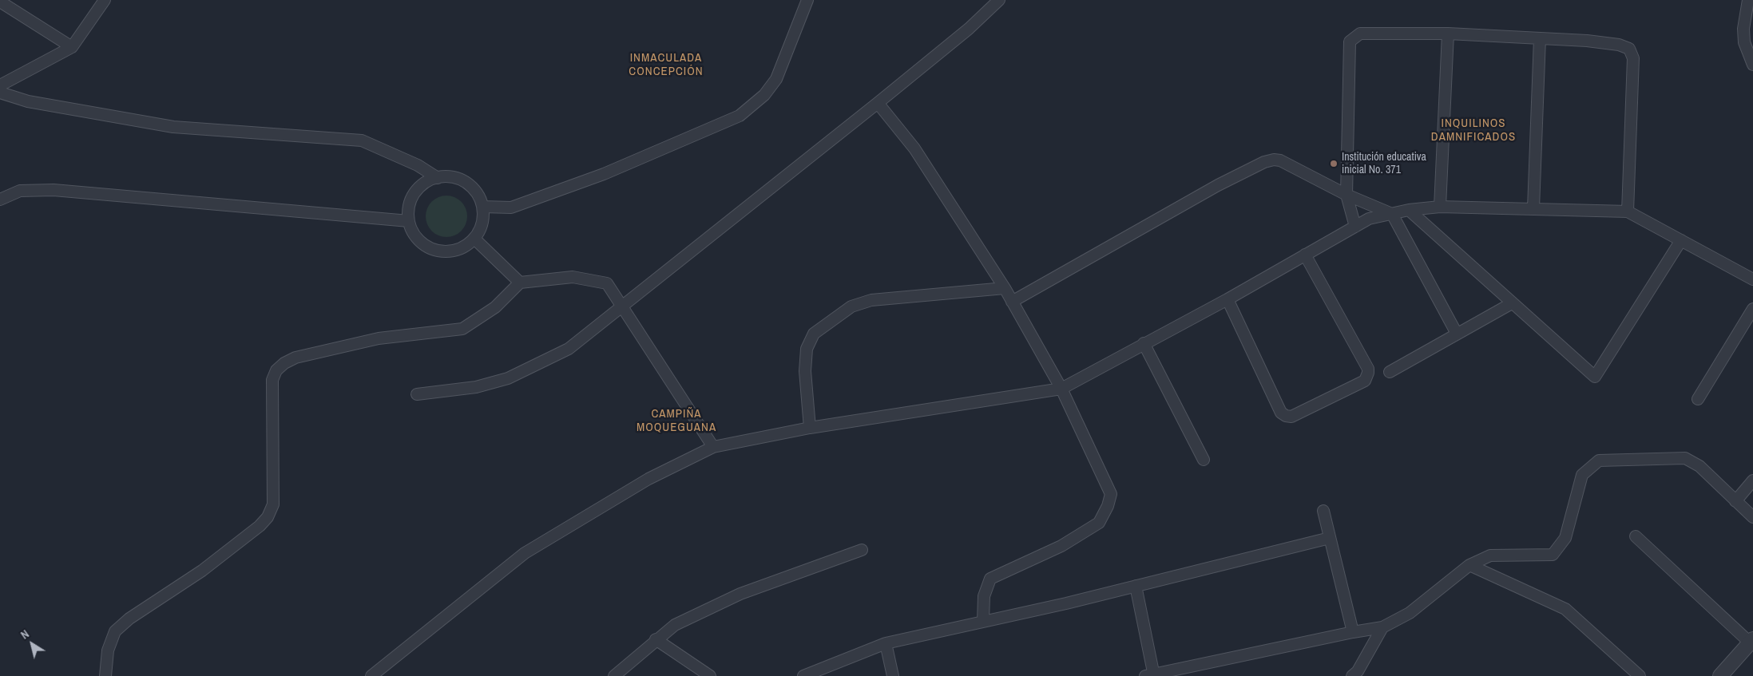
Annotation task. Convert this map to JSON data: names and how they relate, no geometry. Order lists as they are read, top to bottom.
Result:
{
  "districts": ["INMACULADA CONCEPCIÓN", "INQUILINOS DAMNIFICADOS", "CAMPIÑA MOQUEGUANA"],
  "places": ["Institución educativa inicial No. 371"],
  "north": "top left"
}
